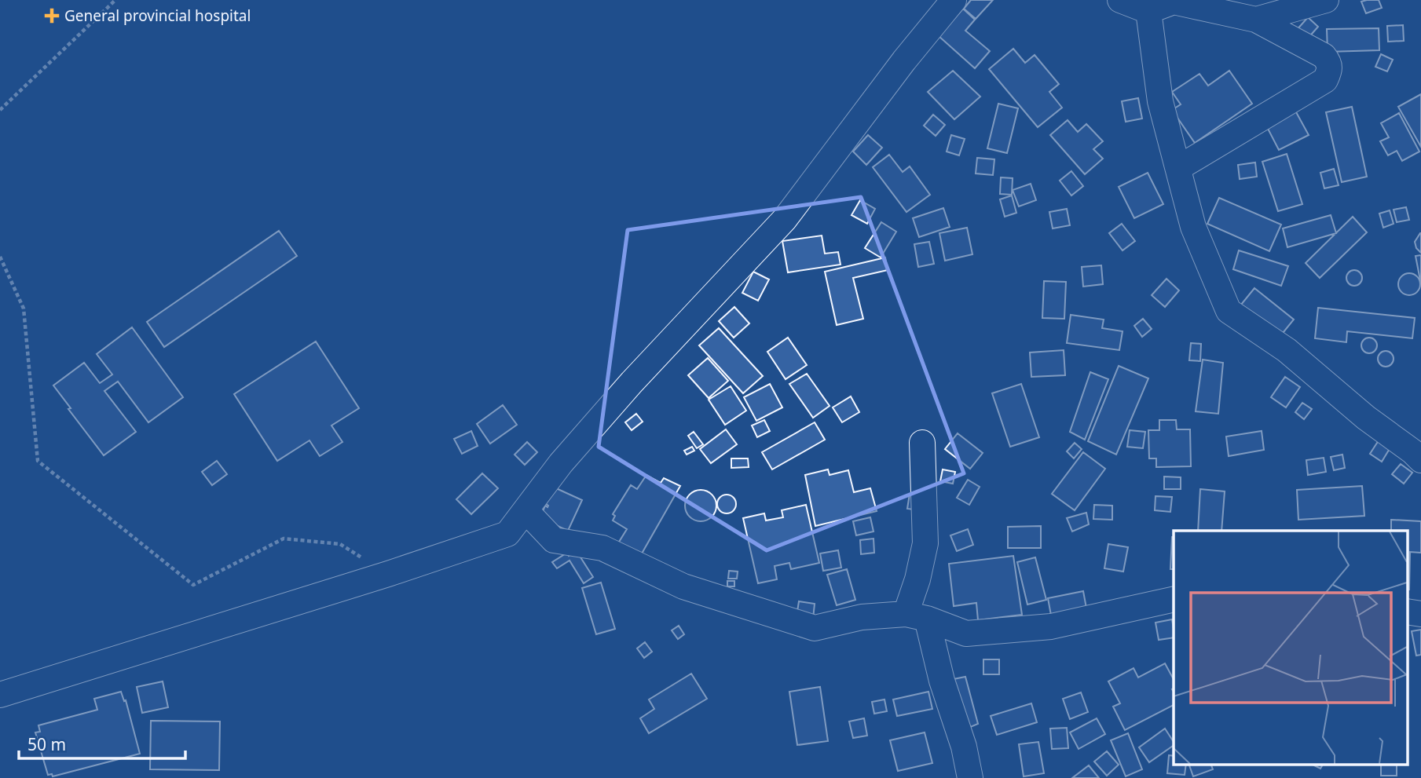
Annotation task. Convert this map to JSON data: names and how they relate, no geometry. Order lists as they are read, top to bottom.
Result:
{
  "places": {
    "health": ["General provincial hospital"]
  },
  "scale_bar": "50 m"
}
